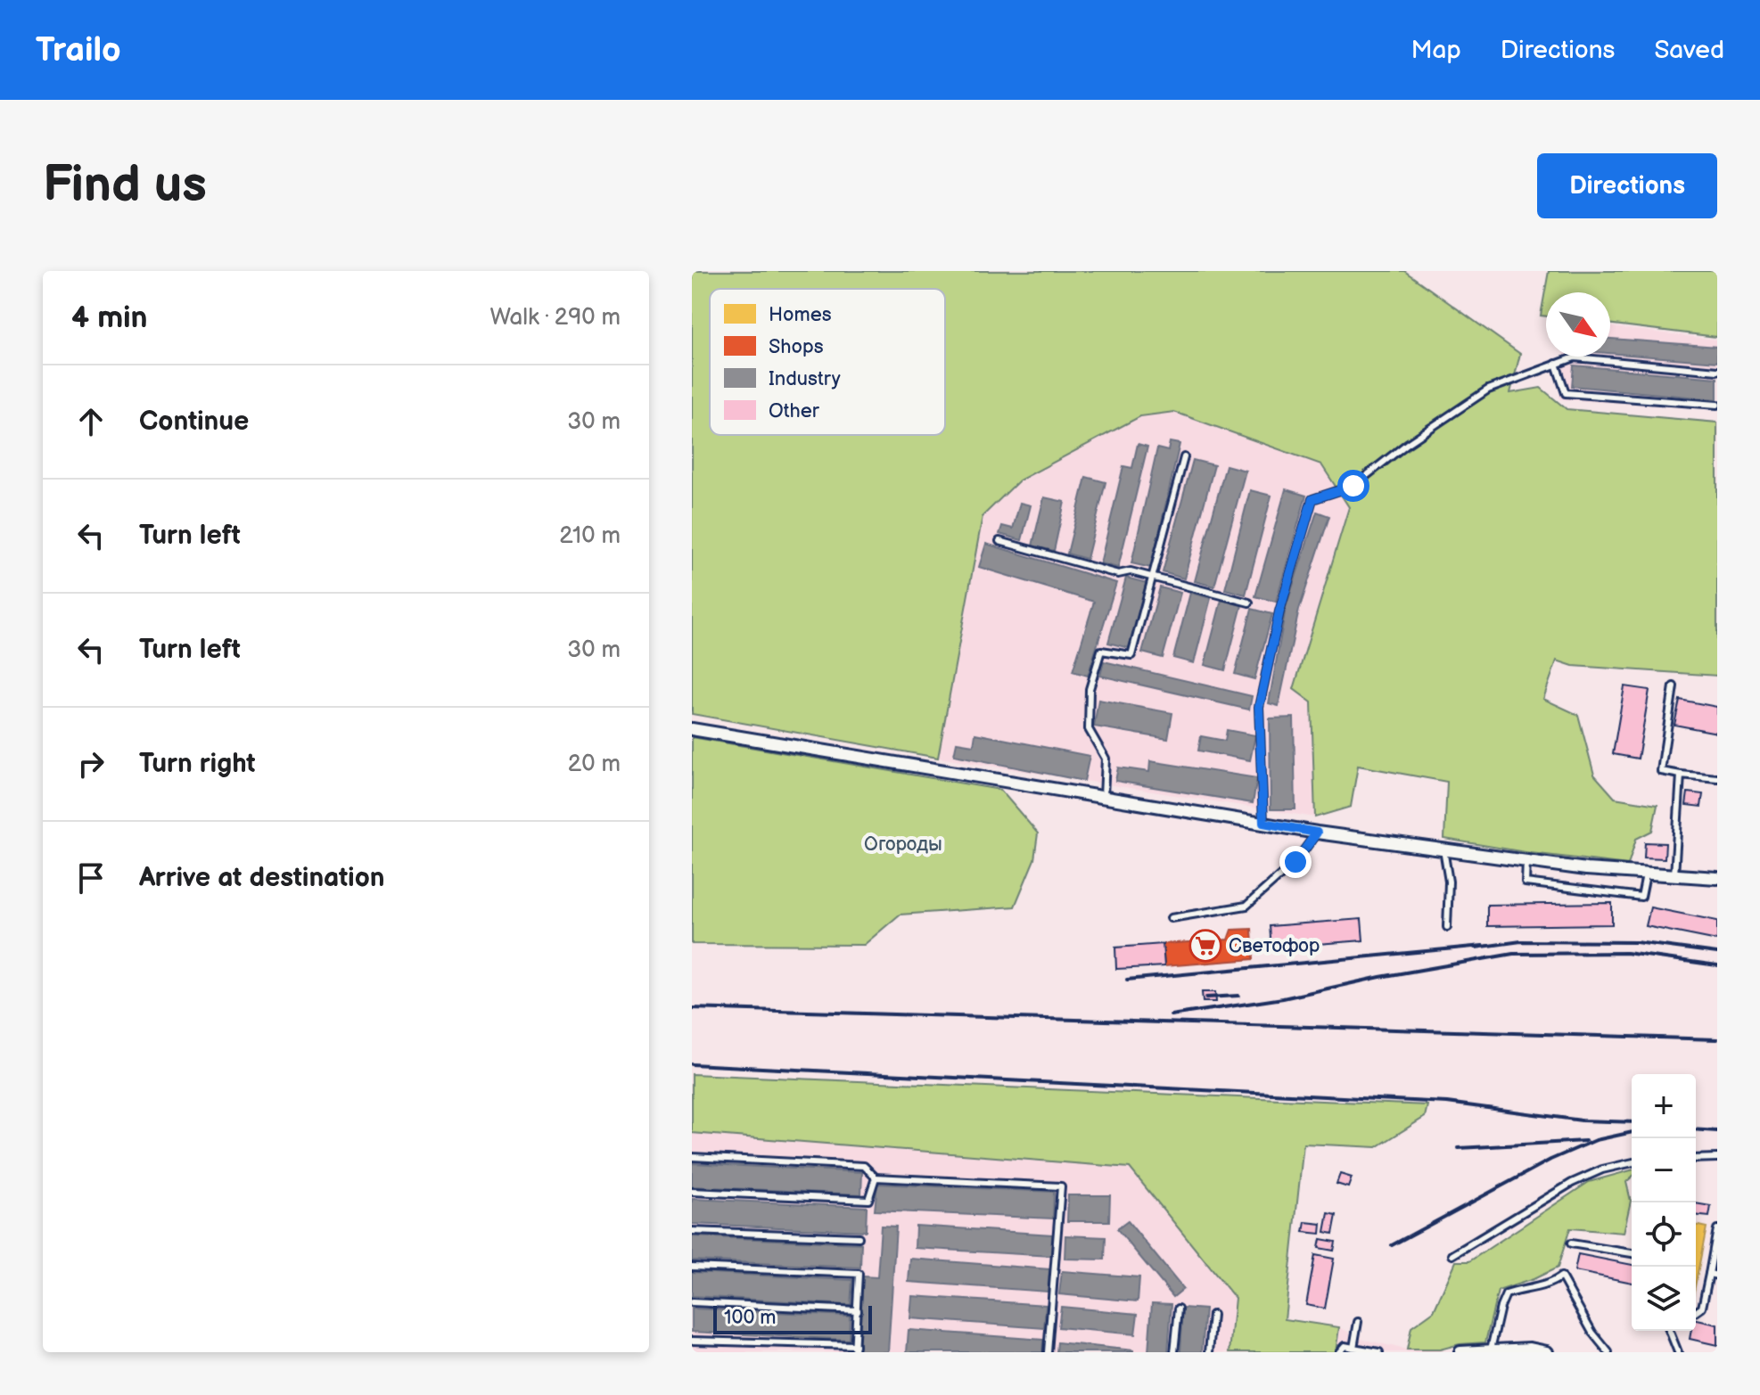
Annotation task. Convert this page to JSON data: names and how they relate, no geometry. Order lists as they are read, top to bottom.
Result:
{
  "parks": ["Огороды"],
  "places": {
    "supermarket": ["Светофор"]
  },
  "legend": [
    "Homes",
    "Shops",
    "Industry",
    "Other"
  ],
  "scale_bar": "100 m",
  "north": "bottom right",
  "page": {
    "header": "Trailo",
    "nav": ["Map", "Directions", "Saved"],
    "buttons": "Directions",
    "title": "Find us",
    "heading": ["4 min", "Walk · 290 m"],
    "list": [
      ["Continue", "30 m"],
      ["Turn left", "210 m"],
      ["Turn left", "30 m"],
      ["Turn right", "20 m"],
      "Arrive at destination"
    ],
    "map_buttons": ["+", "−"],
    "scale": "100 m"
  }
}
